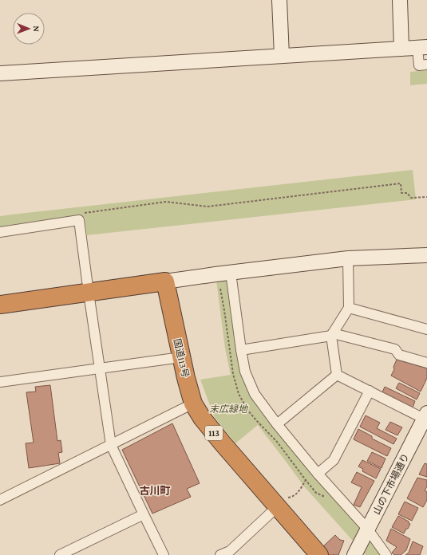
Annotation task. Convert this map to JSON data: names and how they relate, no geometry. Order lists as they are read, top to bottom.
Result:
{
  "streets": {
    "highway": ["国道113号", "113"],
    "street": ["山の下市場通り"]
  },
  "districts": ["古川町"],
  "parks": ["末広緑地"],
  "north": "right"
}
